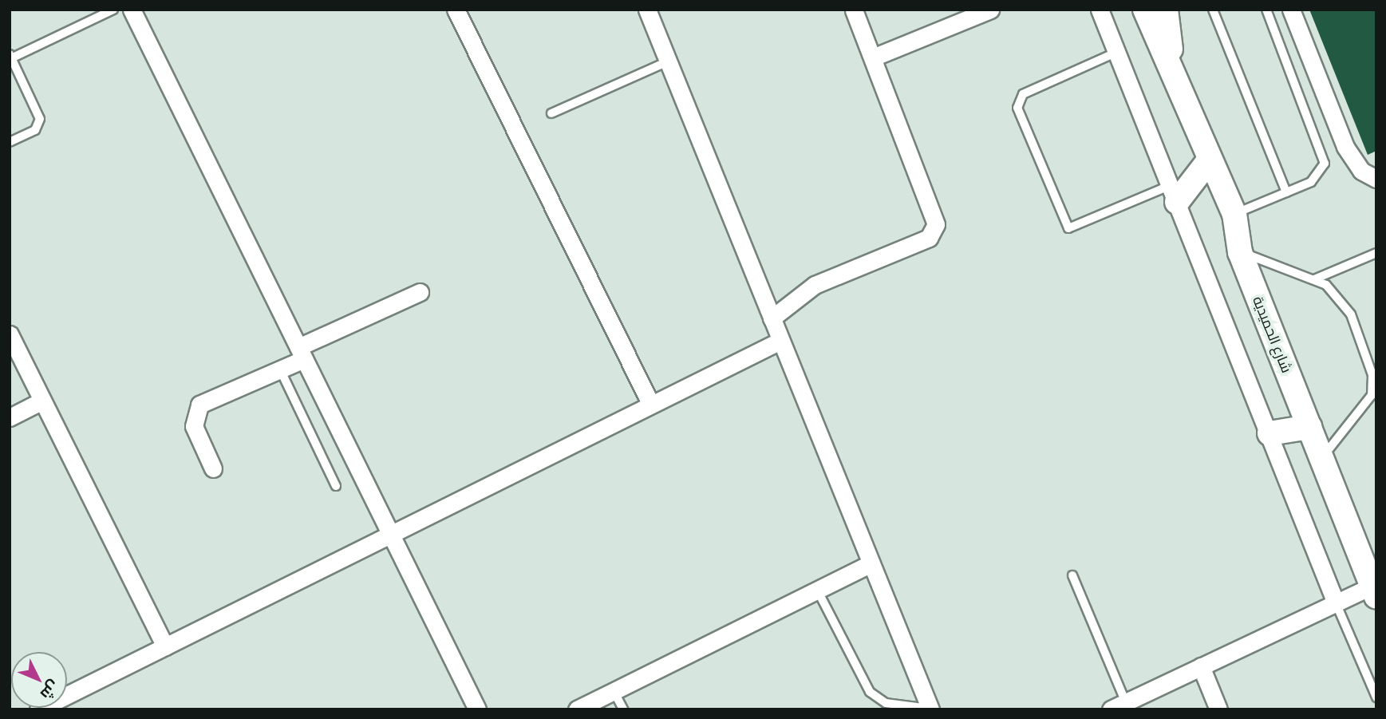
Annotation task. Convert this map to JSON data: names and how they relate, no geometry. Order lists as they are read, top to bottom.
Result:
{
  "streets": {
    "street": ["شارع الحميدية"]
  },
  "north": "bottom right"
}
